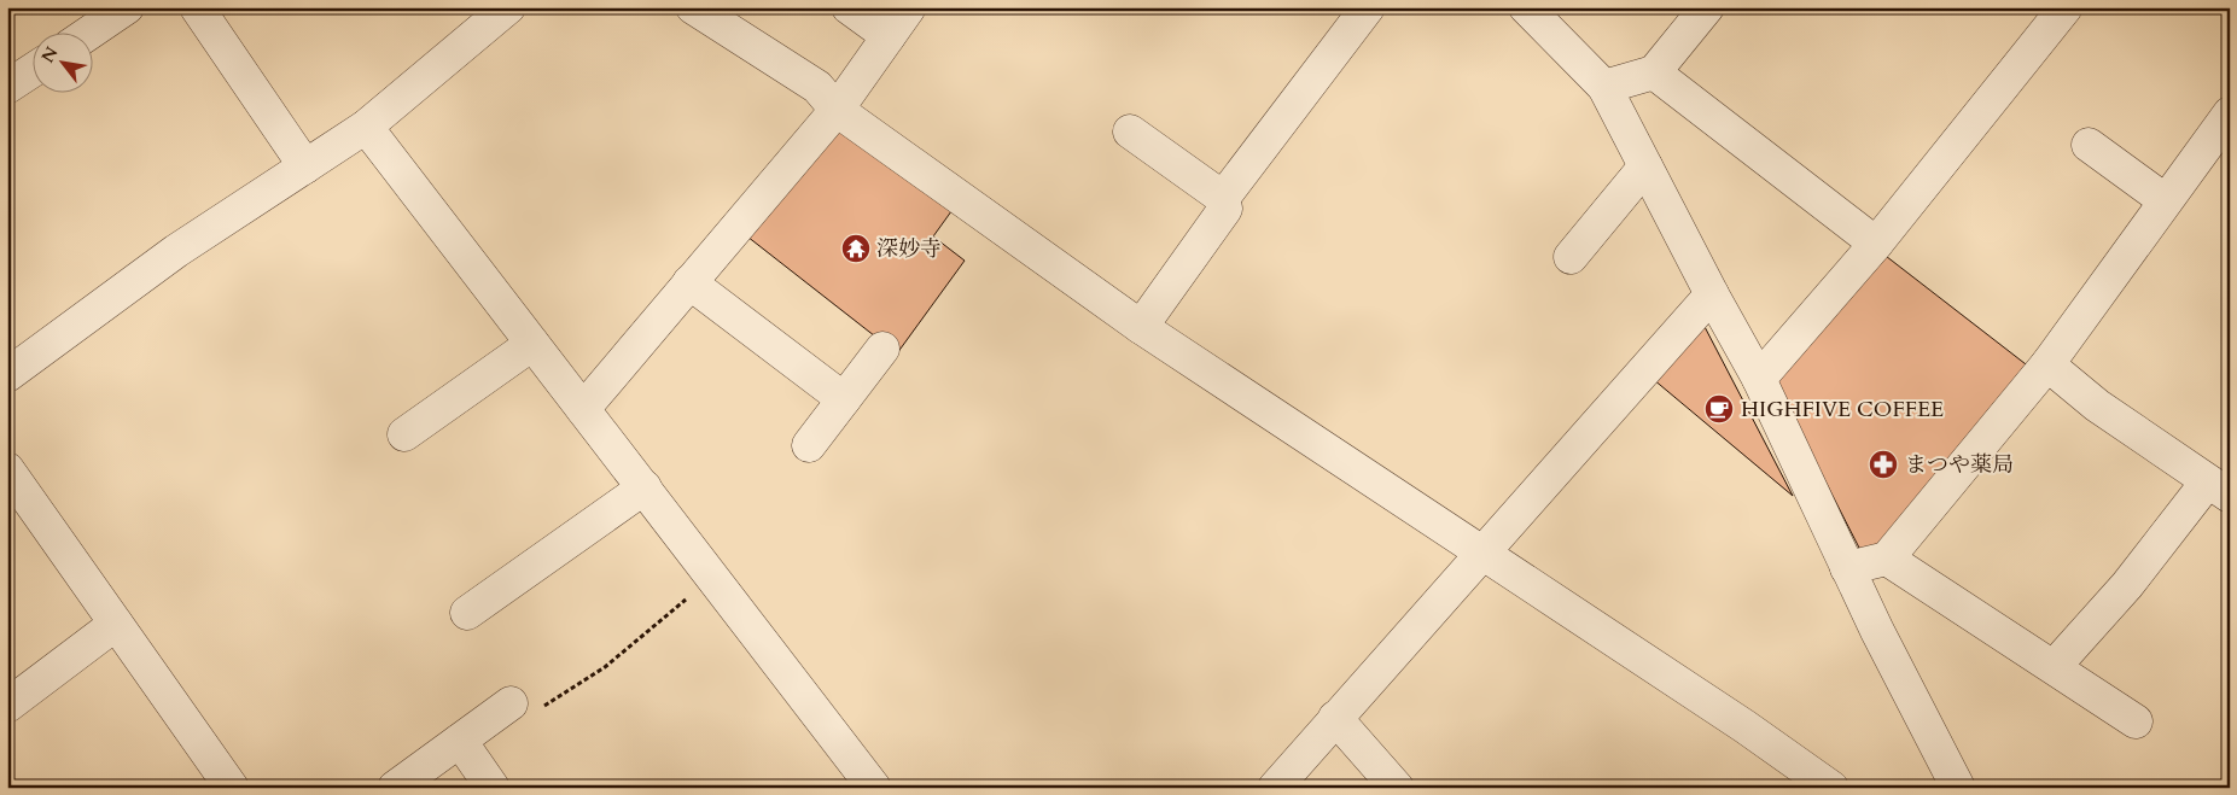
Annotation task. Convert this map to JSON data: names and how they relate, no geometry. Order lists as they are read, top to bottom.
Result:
{
  "places": {
    "temple": ["深妙寺"],
    "cafe": ["HIGHFIVE COFFEE"],
    "pharmacy": ["まつや薬局"]
  },
  "north": "top left"
}
